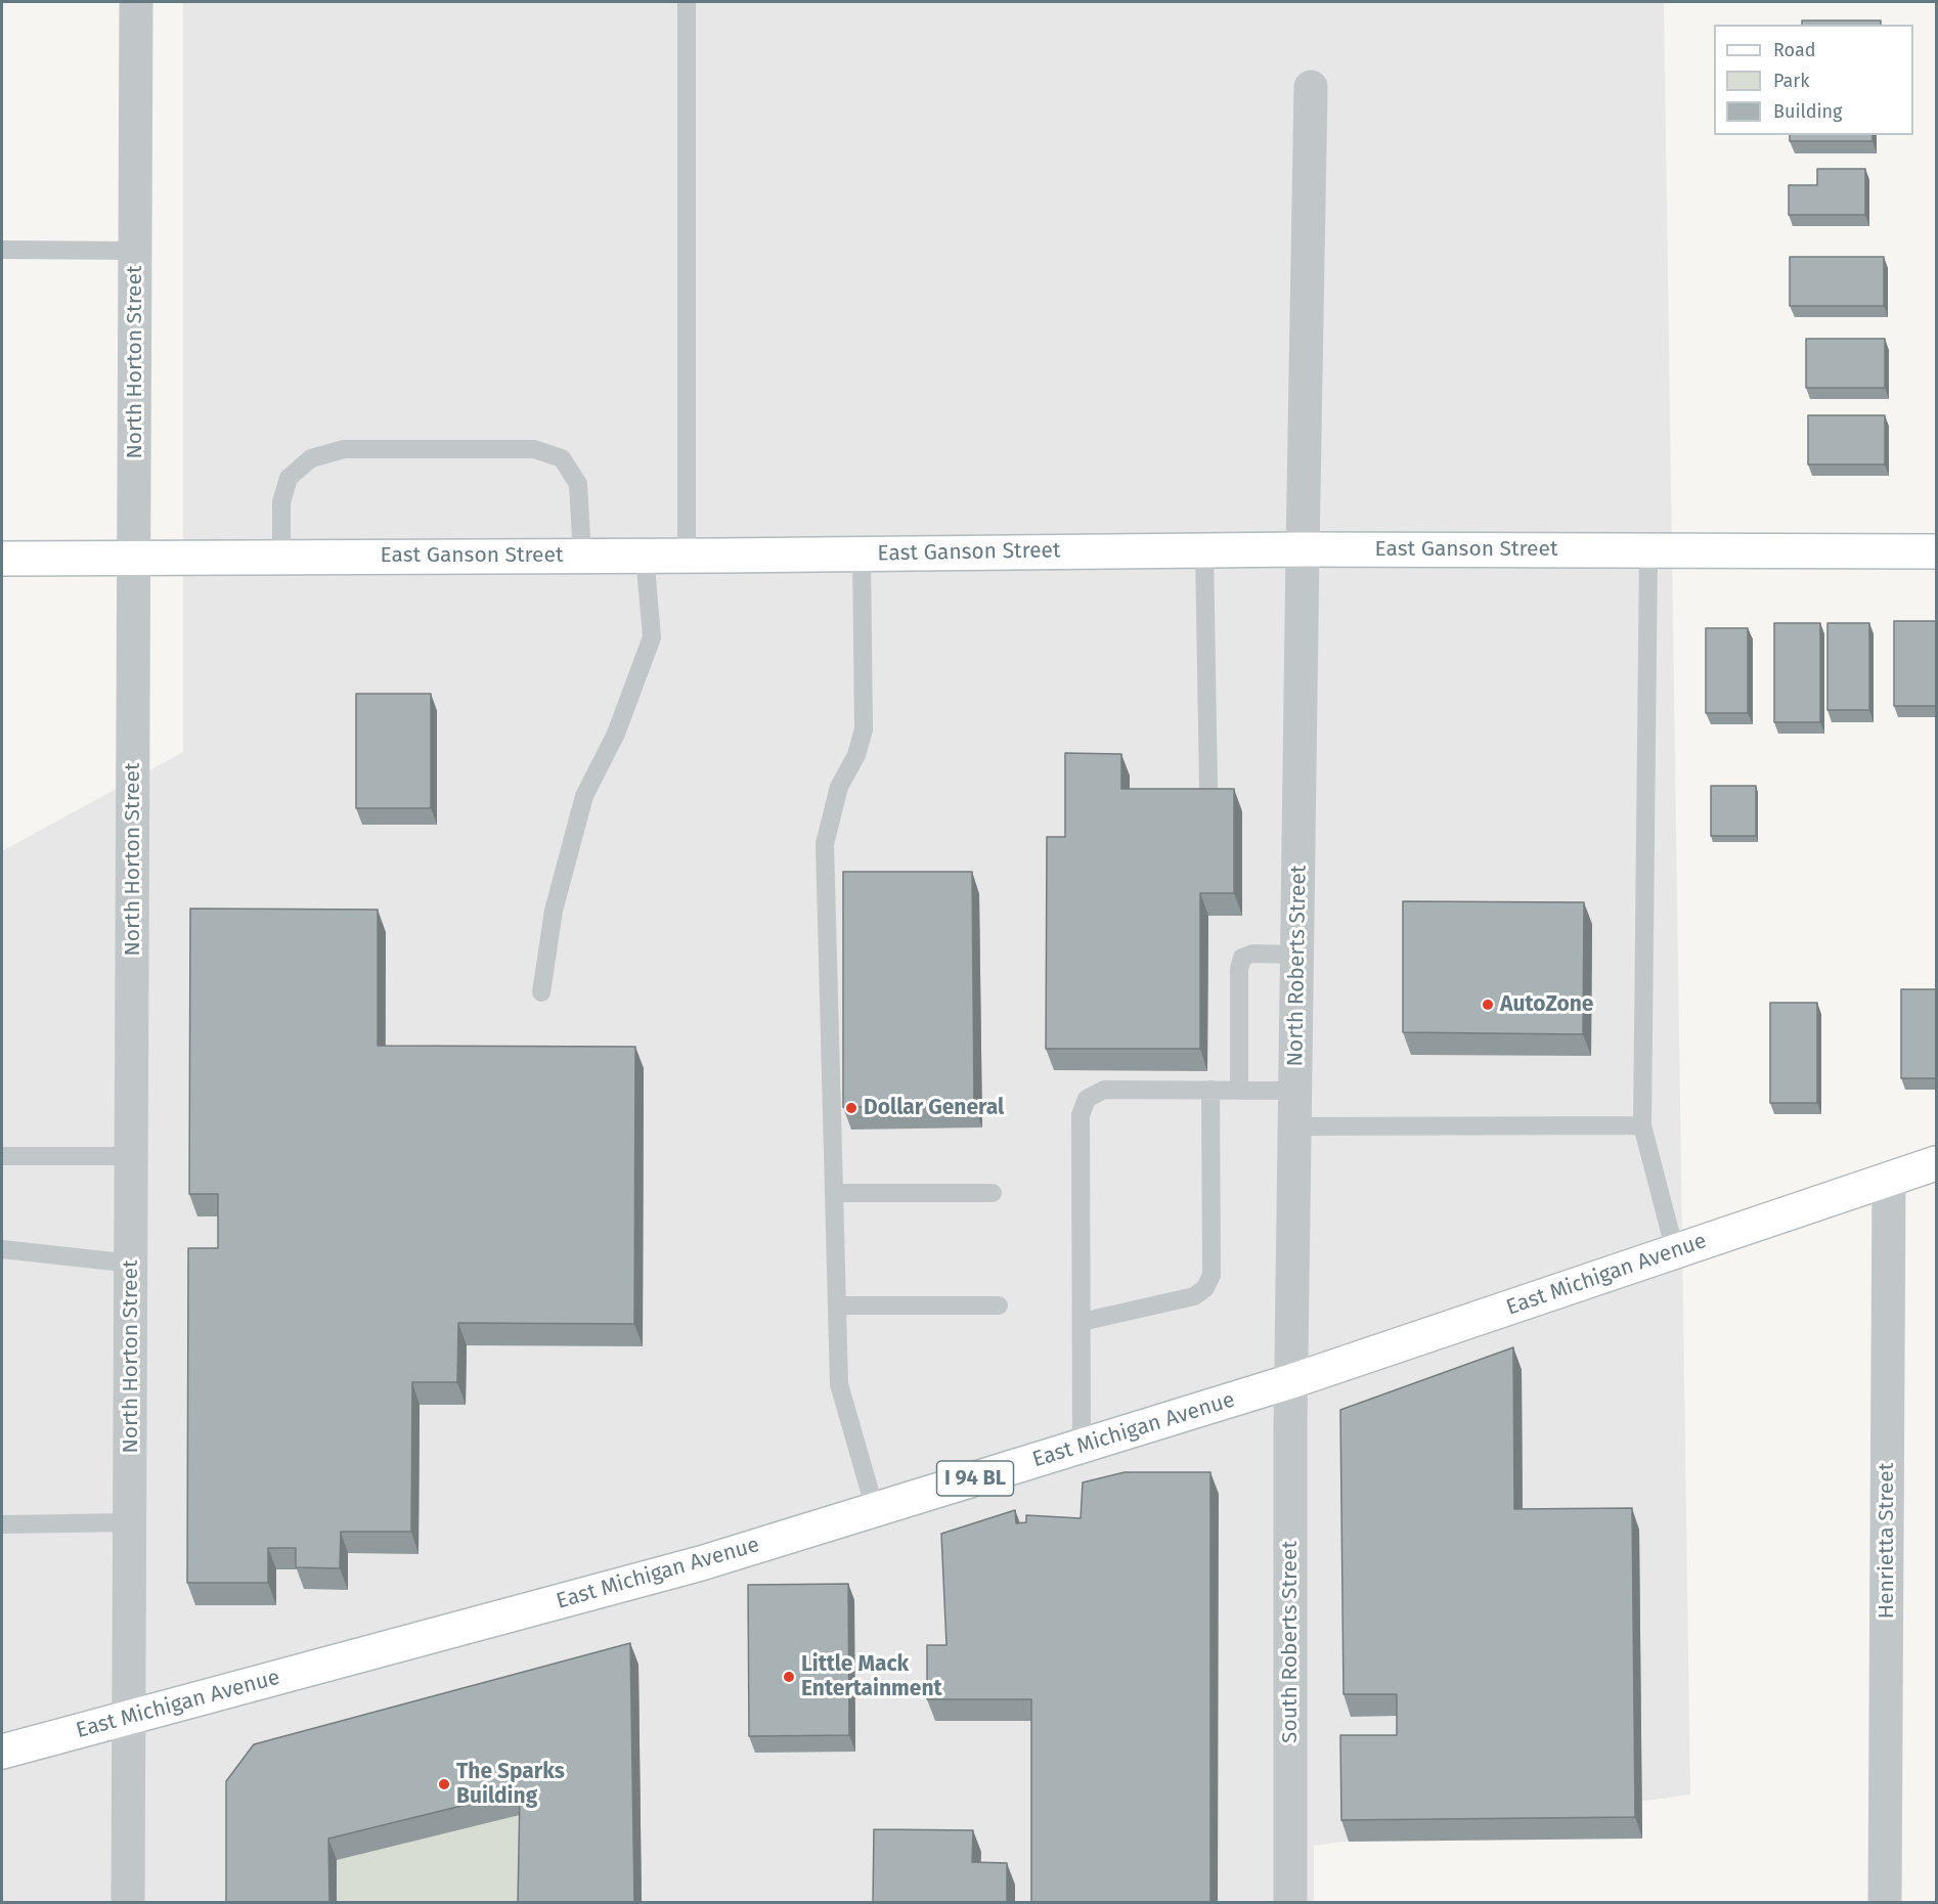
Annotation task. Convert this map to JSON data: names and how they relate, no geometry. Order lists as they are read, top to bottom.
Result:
{
  "streets": {
    "main road": ["East Ganson Street", "East Michigan Avenue", "I 94 BL"],
    "street": [
      "North Horton Street",
      "North Roberts Street",
      "Henrietta Street",
      "South Roberts Street"
    ]
  },
  "crossings": [
    ["North Horton Street", "East Ganson Street"],
    ["North Horton Street", "East Michigan Avenue"],
    ["East Ganson Street", "North Roberts Street"],
    ["North Roberts Street", "East Michigan Avenue"],
    ["North Roberts Street", "South Roberts Street"],
    ["East Michigan Avenue", "Henrietta Street"],
    ["East Michigan Avenue", "South Roberts Street"]
  ],
  "places": [
    "AutoZone",
    "Dollar General",
    "Little Mack Entertainment",
    "The Sparks Building"
  ],
  "legend": ["Road", "Park", "Building"]
}
